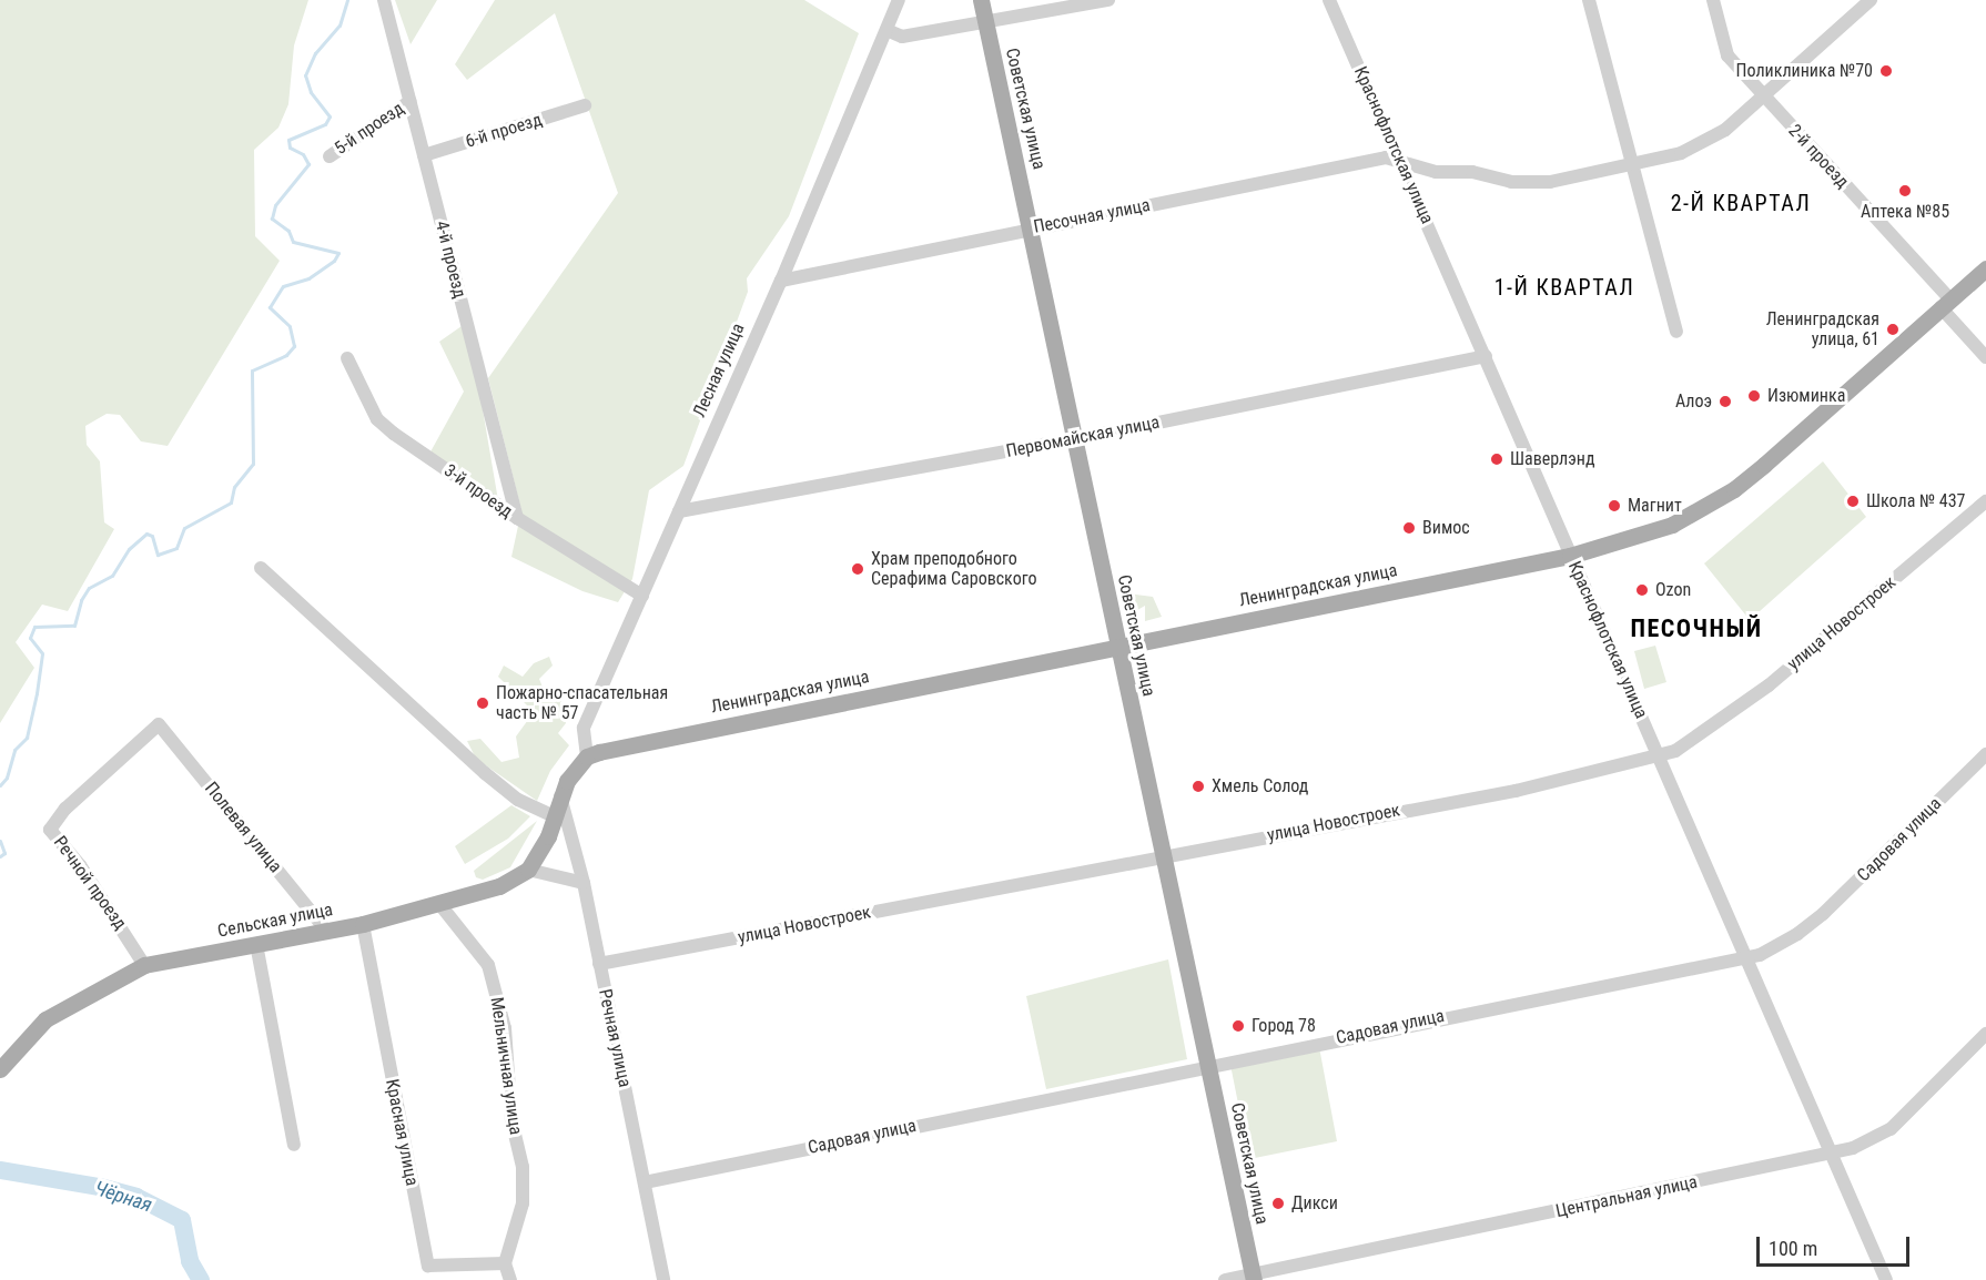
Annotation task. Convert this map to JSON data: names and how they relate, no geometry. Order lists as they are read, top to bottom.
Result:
{
  "streets": {
    "main road": [
      "Советская улица",
      "Лесная улица",
      "Ленинградская улица",
      "Сельская улица"
    ],
    "street": [
      "5-й проезд",
      "6-й проезд",
      "Краснофлотская улица",
      "2-й проезд",
      "Песочная улица",
      "4-й проезд",
      "Первомайская улица",
      "3-й проезд",
      "улица Новостроек",
      "Полевая улица",
      "Садовая улица",
      "Речной проезд",
      "Речная улица",
      "Мельничная улица",
      "Красная улица",
      "Центральная улица"
    ]
  },
  "crossings": [
    ["Советская улица", "Песочная улица"],
    ["Советская улица", "Первомайская улица"],
    ["Советская улица", "Ленинградская улица"],
    ["Советская улица", "улица Новостроек"],
    ["Советская улица", "Садовая улица"],
    ["Советская улица", "Центральная улица"],
    ["5-й проезд", "4-й проезд"],
    ["6-й проезд", "4-й проезд"],
    ["Краснофлотская улица", "Песочная улица"],
    ["Краснофлотская улица", "Первомайская улица"],
    ["Краснофлотская улица", "Ленинградская улица"],
    ["Краснофлотская улица", "улица Новостроек"],
    ["Краснофлотская улица", "Садовая улица"],
    ["Краснофлотская улица", "Центральная улица"],
    ["2-й проезд", "Песочная улица"],
    ["2-й проезд", "Ленинградская улица"],
    ["Песочная улица", "Лесная улица"],
    ["4-й проезд", "3-й проезд"],
    ["Лесная улица", "Первомайская улица"],
    ["Лесная улица", "3-й проезд"],
    ["Лесная улица", "Ленинградская улица"],
    ["Лесная улица", "Сельская улица"],
    ["Лесная улица", "Речная улица"],
    ["улица Новостроек", "Речная улица"],
    ["Полевая улица", "Речной проезд"],
    ["Полевая улица", "Сельская улица"],
    ["Садовая улица", "Речная улица"],
    ["Речной проезд", "Сельская улица"],
    ["Сельская улица", "Мельничная улица"],
    ["Сельская улица", "Красная улица"],
    ["Мельничная улица", "Красная улица"]
  ],
  "districts": ["2-Й КВАРТАЛ", "1-Й КВАРТАЛ", "ПЕСОЧНЫЙ"],
  "water": ["Чёрная"],
  "places": [
    "Поликлиника №70",
    "Аптека №85",
    "Ленинградская улица, 61",
    "Изюминка",
    "Алоэ",
    "Шаверлэнд",
    "Школа № 437",
    "Магнит",
    "Вимос",
    "Храм преподобного Серафима Саровского",
    "Ozon",
    "Пожарно-спасательная часть № 57",
    "Хмель Солод",
    "Город 78",
    "Дикси"
  ],
  "scale_bar": "100 m"
}
